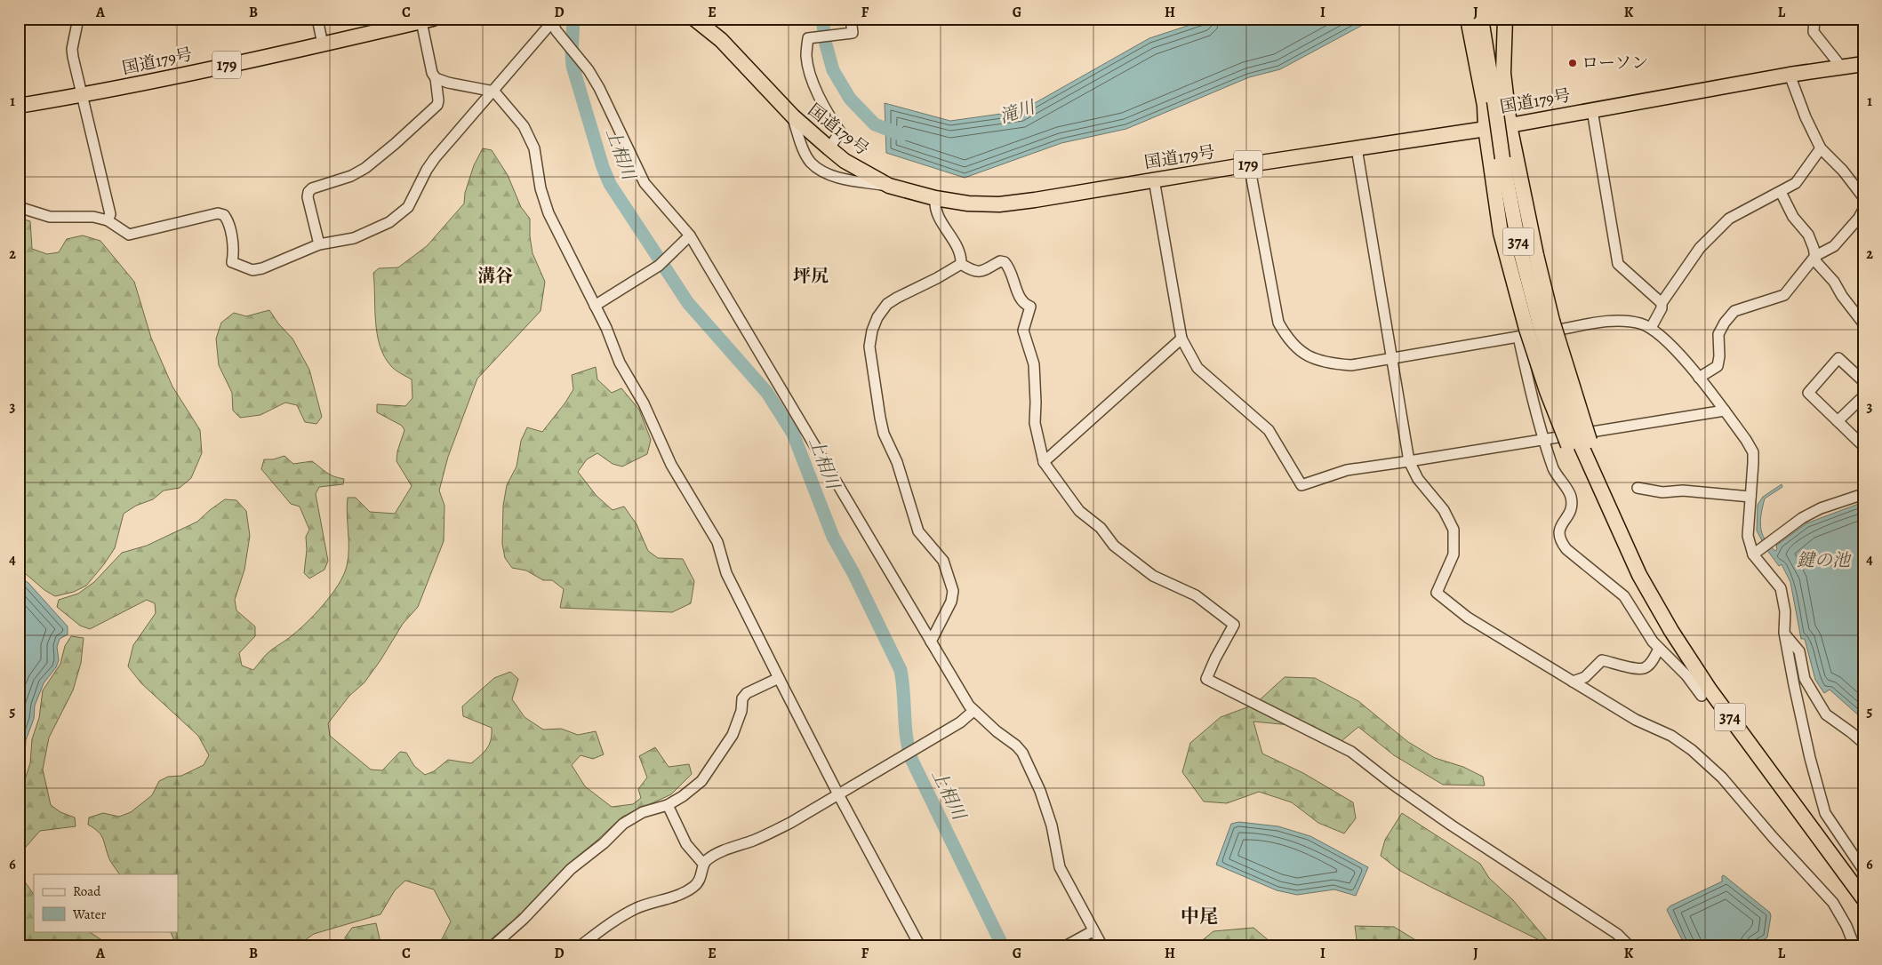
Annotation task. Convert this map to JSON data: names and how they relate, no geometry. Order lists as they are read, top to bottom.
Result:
{
  "streets": {
    "highway": ["国道179号", "179", "374"]
  },
  "districts": ["溝谷", "坪尻", "中尾"],
  "water": ["滝川", "上相川", "鍵の池"],
  "places": ["ローソン"],
  "legend": ["Road", "Water"],
  "grid": {
    "columns": [
      "A",
      "B",
      "C",
      "D",
      "E",
      "F",
      "G",
      "H",
      "I",
      "J",
      "K",
      "L"
    ],
    "rows": [
      "1",
      "2",
      "3",
      "4",
      "5",
      "6"
    ]
  }
}
